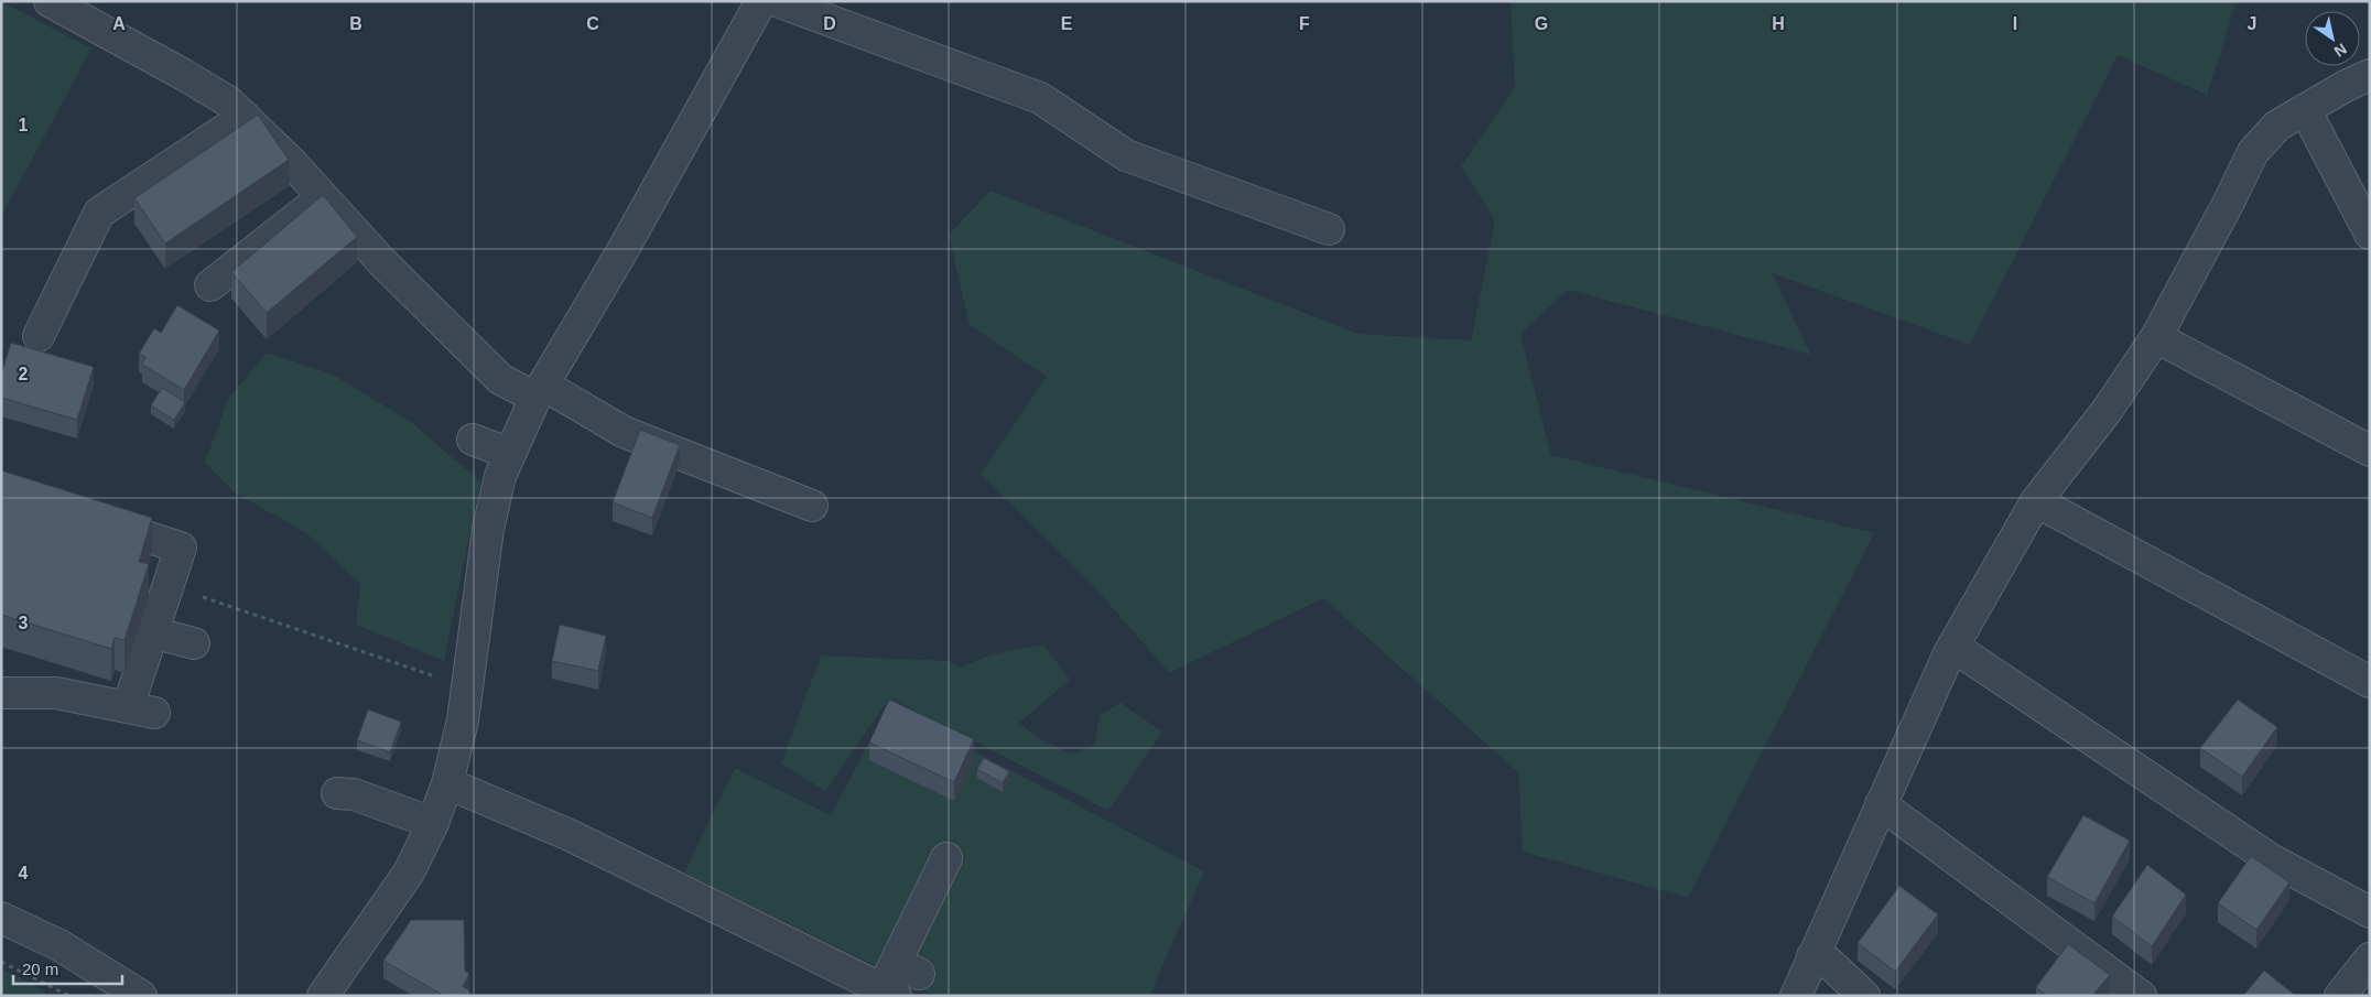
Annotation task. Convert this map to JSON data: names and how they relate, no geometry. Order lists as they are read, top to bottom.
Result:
{
  "scale_bar": "20 m",
  "north": "bottom right",
  "grid": {
    "columns": [
      "A",
      "B",
      "C",
      "D",
      "E",
      "F",
      "G",
      "H",
      "I",
      "J"
    ],
    "rows": [
      "1",
      "2",
      "3",
      "4"
    ]
  }
}
